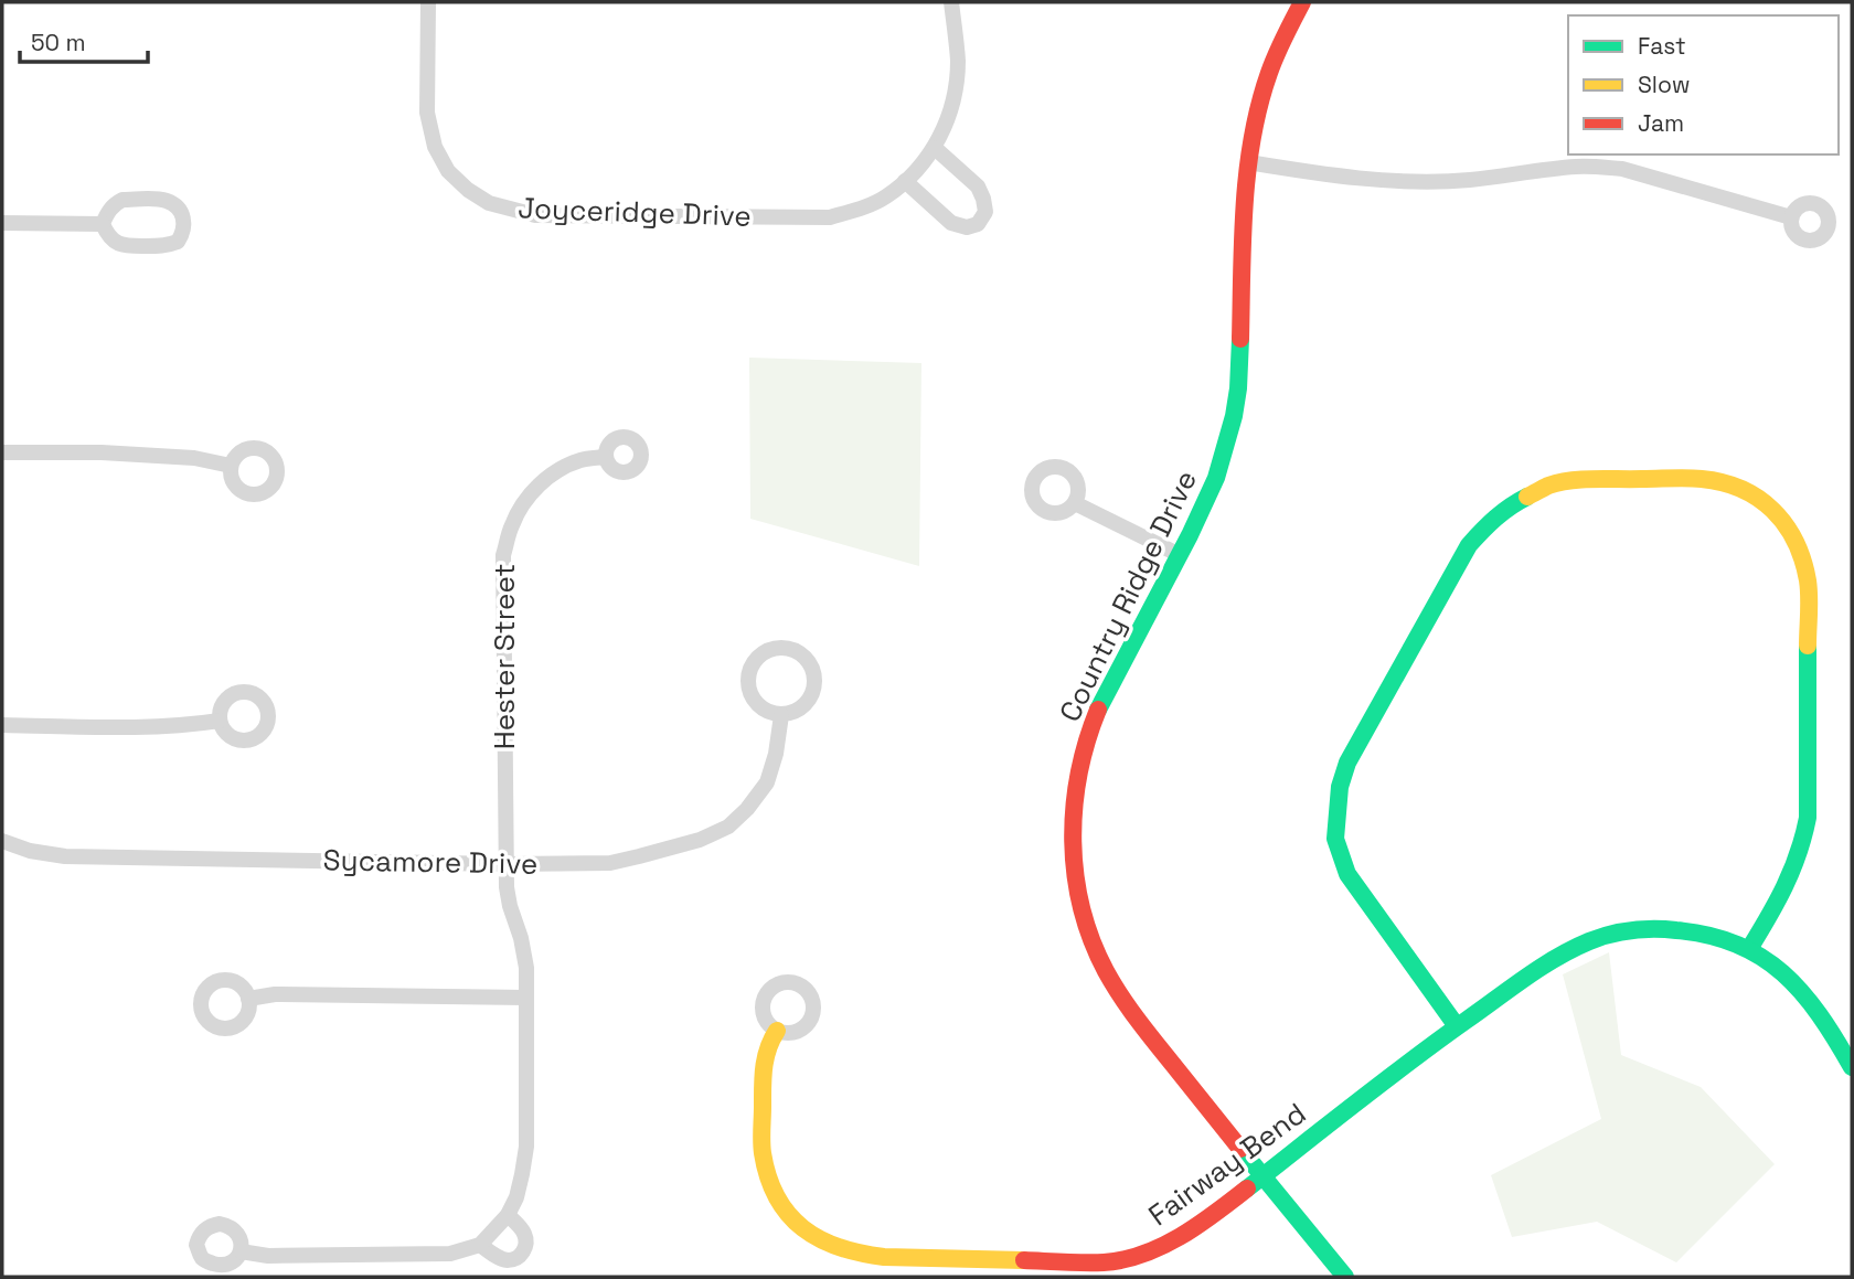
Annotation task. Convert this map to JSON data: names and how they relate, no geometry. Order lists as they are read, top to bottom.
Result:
{
  "streets": {
    "street": [
      "Joyceridge Drive",
      "Country Ridge Drive",
      "Hester Street",
      "Sycamore Drive",
      "Fairway Bend"
    ]
  },
  "crossings": [
    ["Country Ridge Drive", "Fairway Bend"],
    ["Hester Street", "Sycamore Drive"]
  ],
  "legend": ["Fast", "Slow", "Jam"],
  "scale_bar": "50 m"
}
